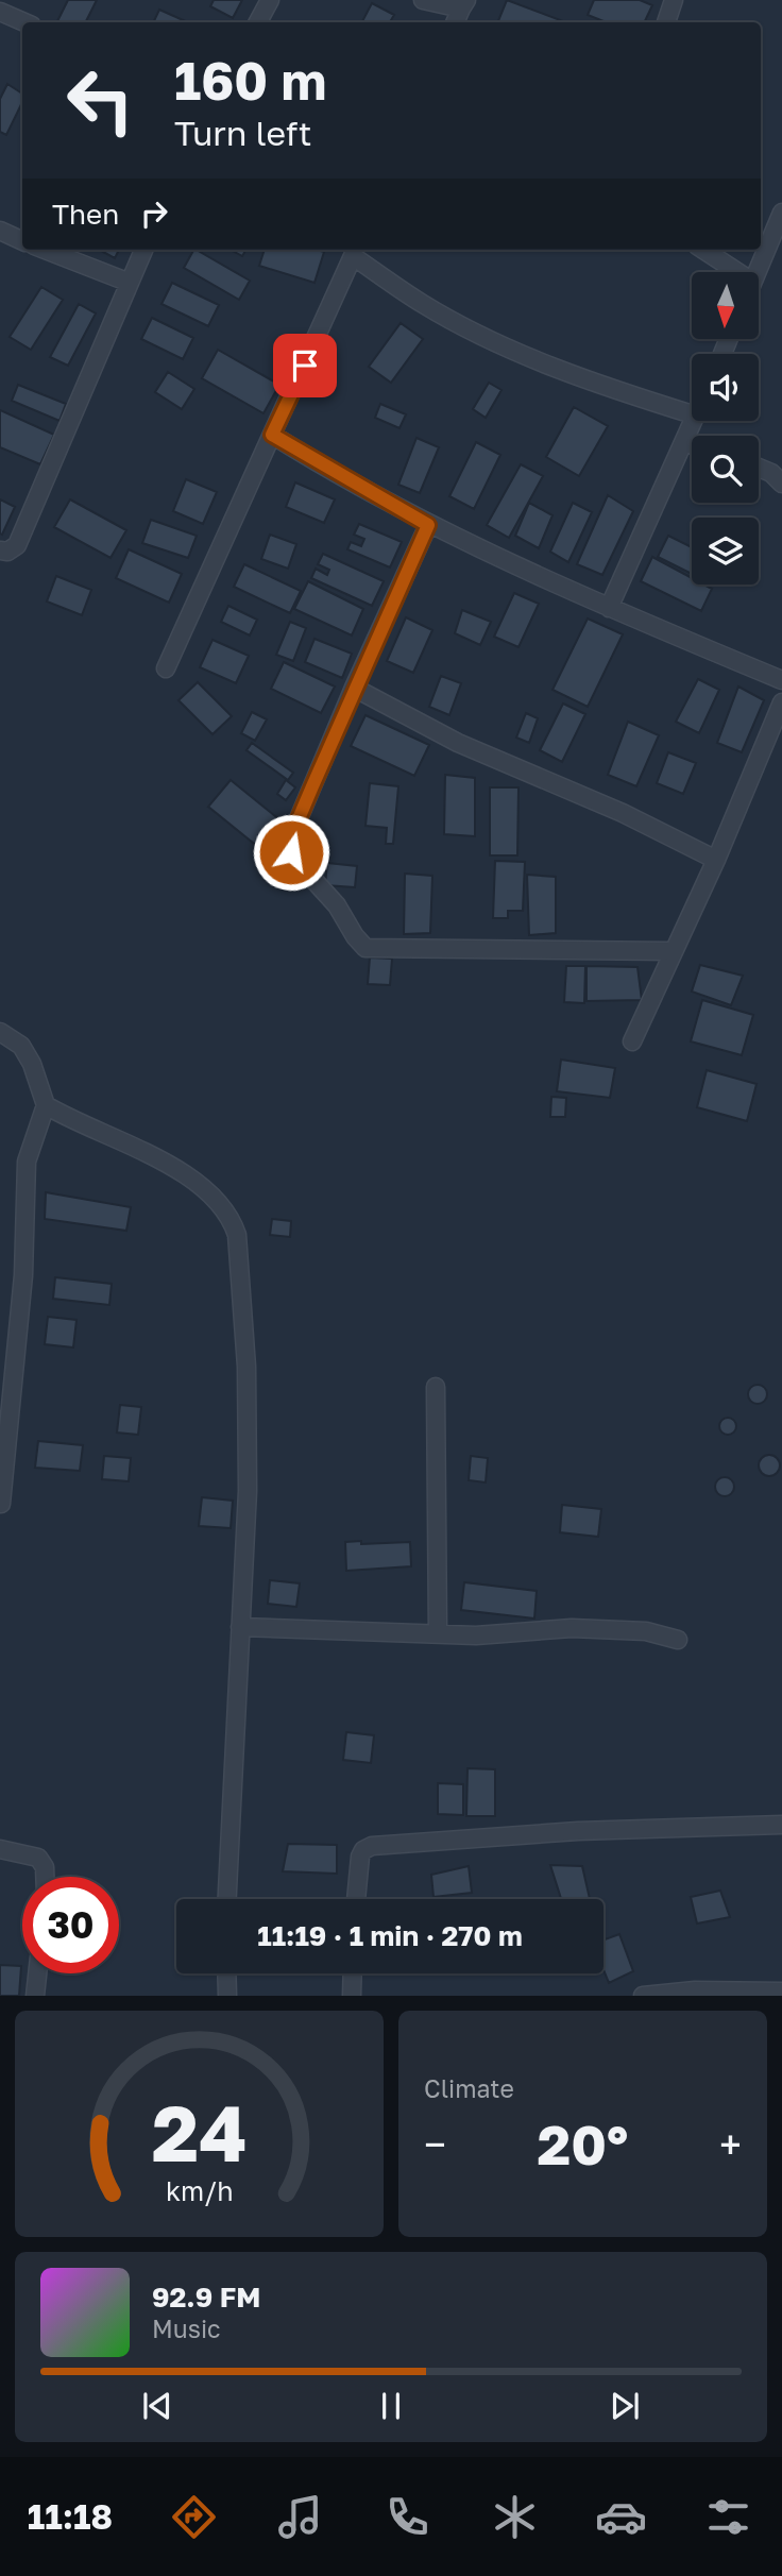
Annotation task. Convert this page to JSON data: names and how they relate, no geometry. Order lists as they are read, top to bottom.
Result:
{
  "north": "bottom",
  "page": {
    "turn": ["160 m", "Turn left"],
    "then": "Then",
    "limit": "30",
    "trip": "11:19 · 1 min · 270 m",
    "tile": "Climate",
    "heat": ["−", "20°", "+"],
    "song": ["92.9 FM", "Music"],
    "tabs": "11:18",
    "gauge": ["24", "km/h"]
  }
}
